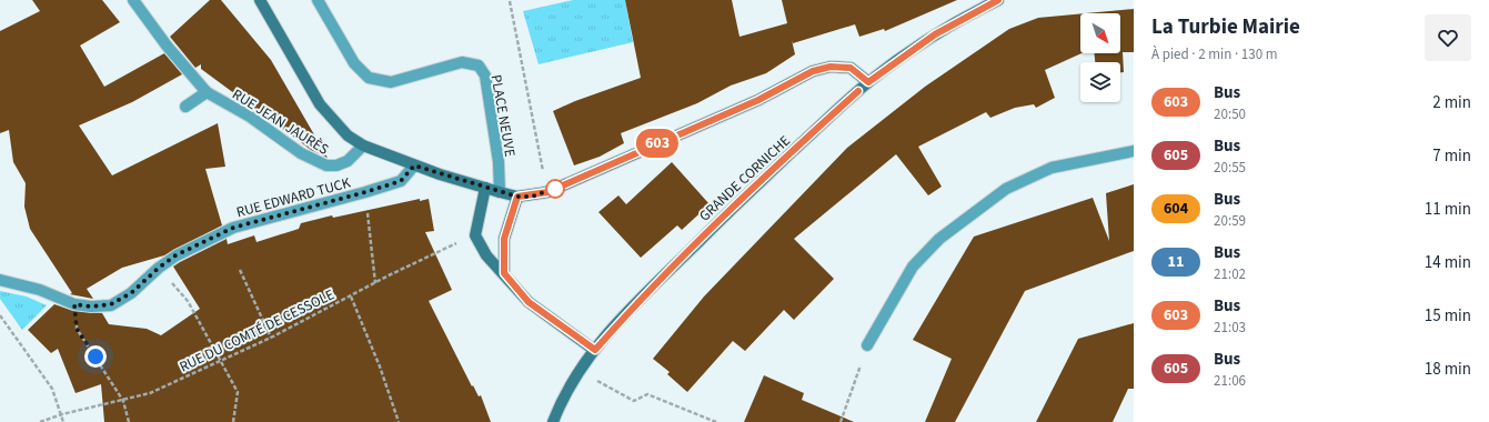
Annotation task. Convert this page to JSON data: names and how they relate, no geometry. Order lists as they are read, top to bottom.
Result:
{
  "streets": {
    "street": [
      "PLACE NEUVE",
      "RUE JEAN JAURÈS",
      "GRANDE CORNICHE",
      "RUE EDWARD TUCK"
    ],
    "path": ["RUE DU COMTÉ DE CESSOLE"]
  },
  "lines": ["bus line 603"],
  "north": "bottom right",
  "page": {
    "on_map": "603",
    "heading": ["La Turbie Mairie", "À pied · 2 min · 130 m"],
    "list": [
      {
        "mark": "603",
        "name": "Bus",
        "note": "20:50",
        "value": "2 min"
      },
      {
        "mark": "605",
        "name": "Bus",
        "note": "20:55",
        "value": "7 min"
      },
      {
        "mark": "604",
        "name": "Bus",
        "note": "20:59",
        "value": "11 min"
      },
      {
        "mark": "11",
        "name": "Bus",
        "note": "21:02",
        "value": "14 min"
      },
      {
        "mark": "603",
        "name": "Bus",
        "note": "21:03",
        "value": "15 min"
      },
      {
        "mark": "605",
        "name": "Bus",
        "note": "21:06",
        "value": "18 min"
      }
    ]
  }
}
